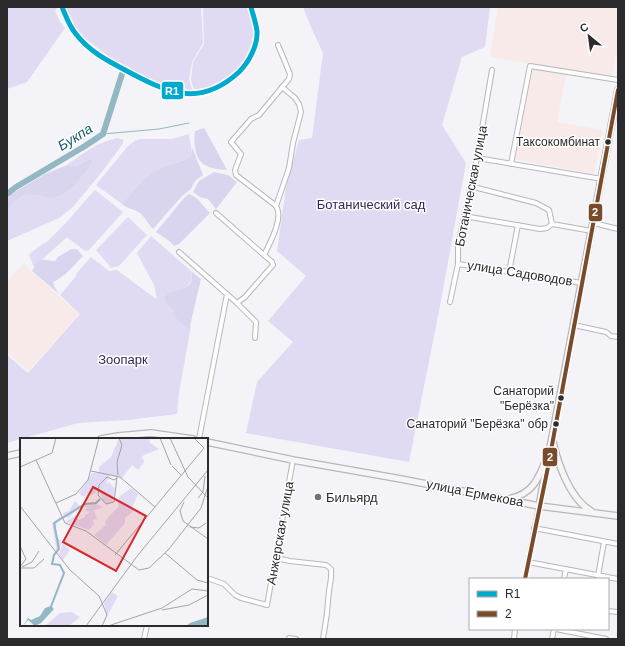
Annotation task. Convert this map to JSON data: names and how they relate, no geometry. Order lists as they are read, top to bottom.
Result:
{
  "streets": {
    "main road": ["улица Ермекова"],
    "street": ["Ботаническая улица", "улица Садоводов", "Анжерская улица"]
  },
  "crossings": [
    ["Ботаническая улица", "улица Садоводов"],
    ["улица Садоводов", "улица Ермекова"],
    ["улица Ермекова", "Анжерская улица"]
  ],
  "water": ["Букпа"],
  "parks": ["Ботанический сад", "Зоопарк"],
  "places": [
    "Таксокомбинат",
    "Санаторий \"Берёзка\"",
    "Санаторий \"Берёзка\" обр",
    "Бильярд"
  ],
  "lines": ["transit line R1", "transit line 2"],
  "legend": ["R1", "2"],
  "north": "top left"
}
